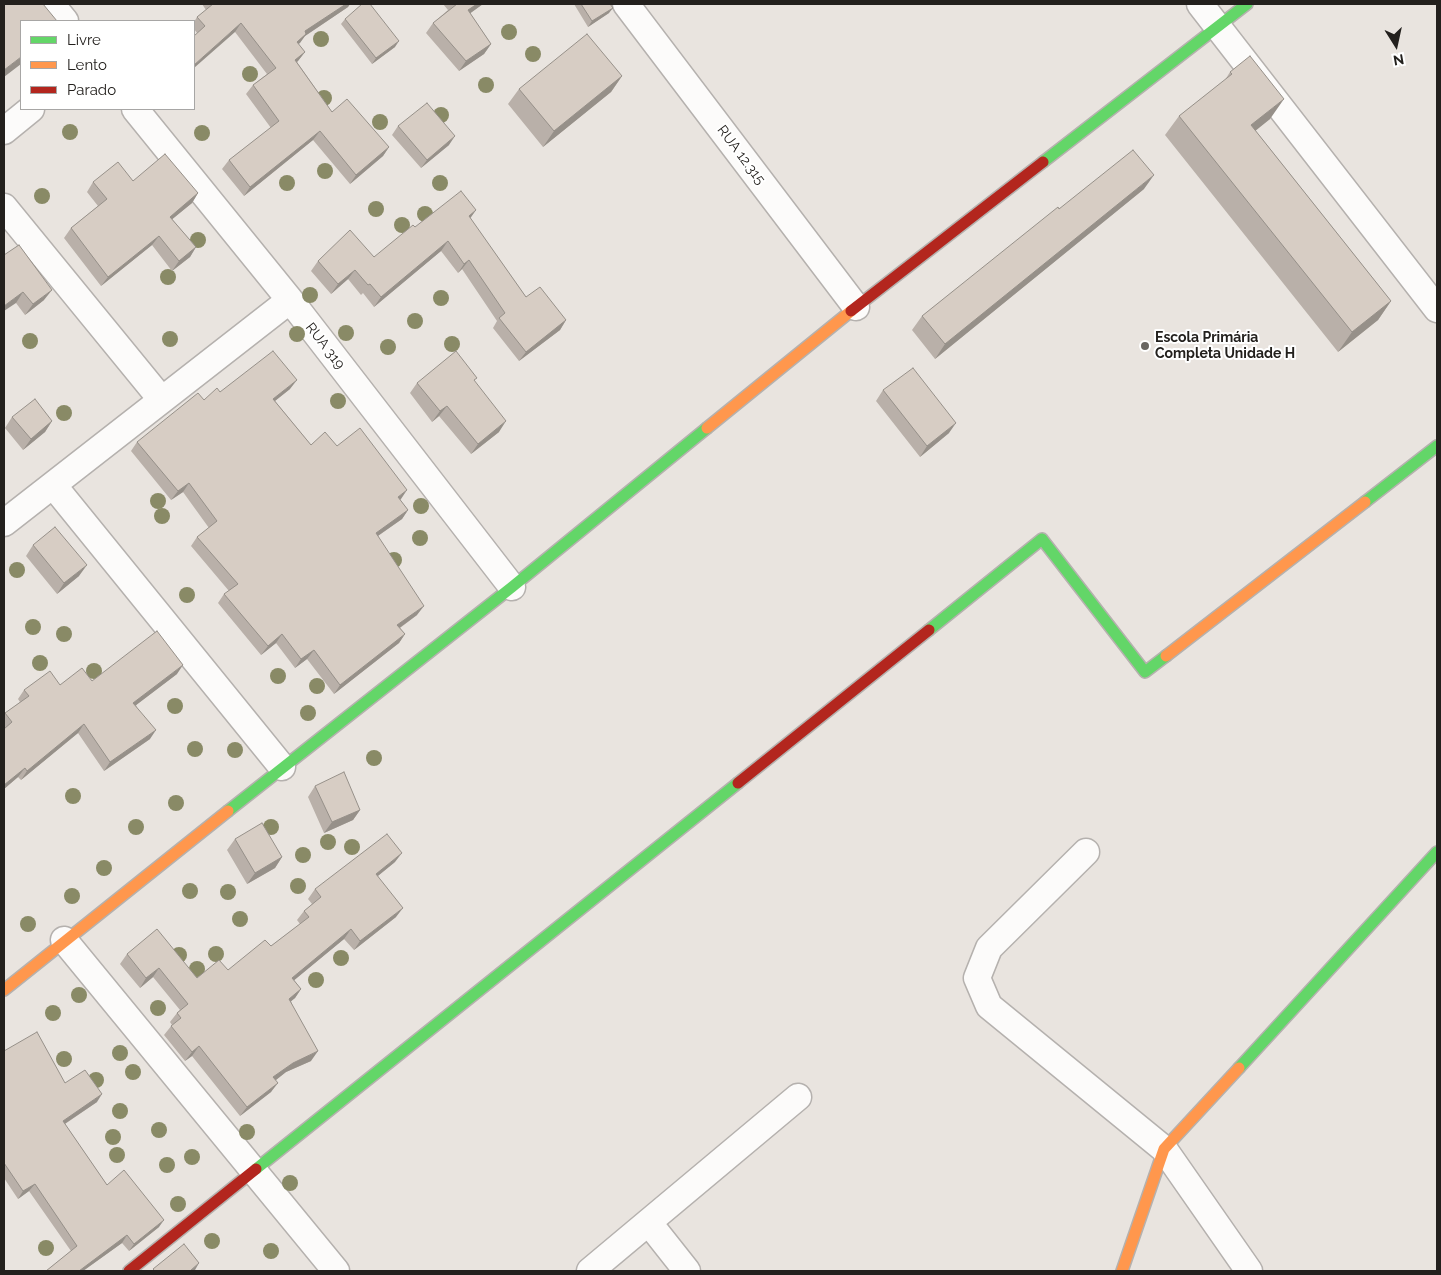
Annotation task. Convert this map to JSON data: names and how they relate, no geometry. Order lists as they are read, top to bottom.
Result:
{
  "streets": {
    "street": ["RUA 12.315", "RUA 319"]
  },
  "places": ["Escola Primária Completa Unidade H"],
  "legend": ["Livre", "Lento", "Parado"],
  "north": "bottom"
}
